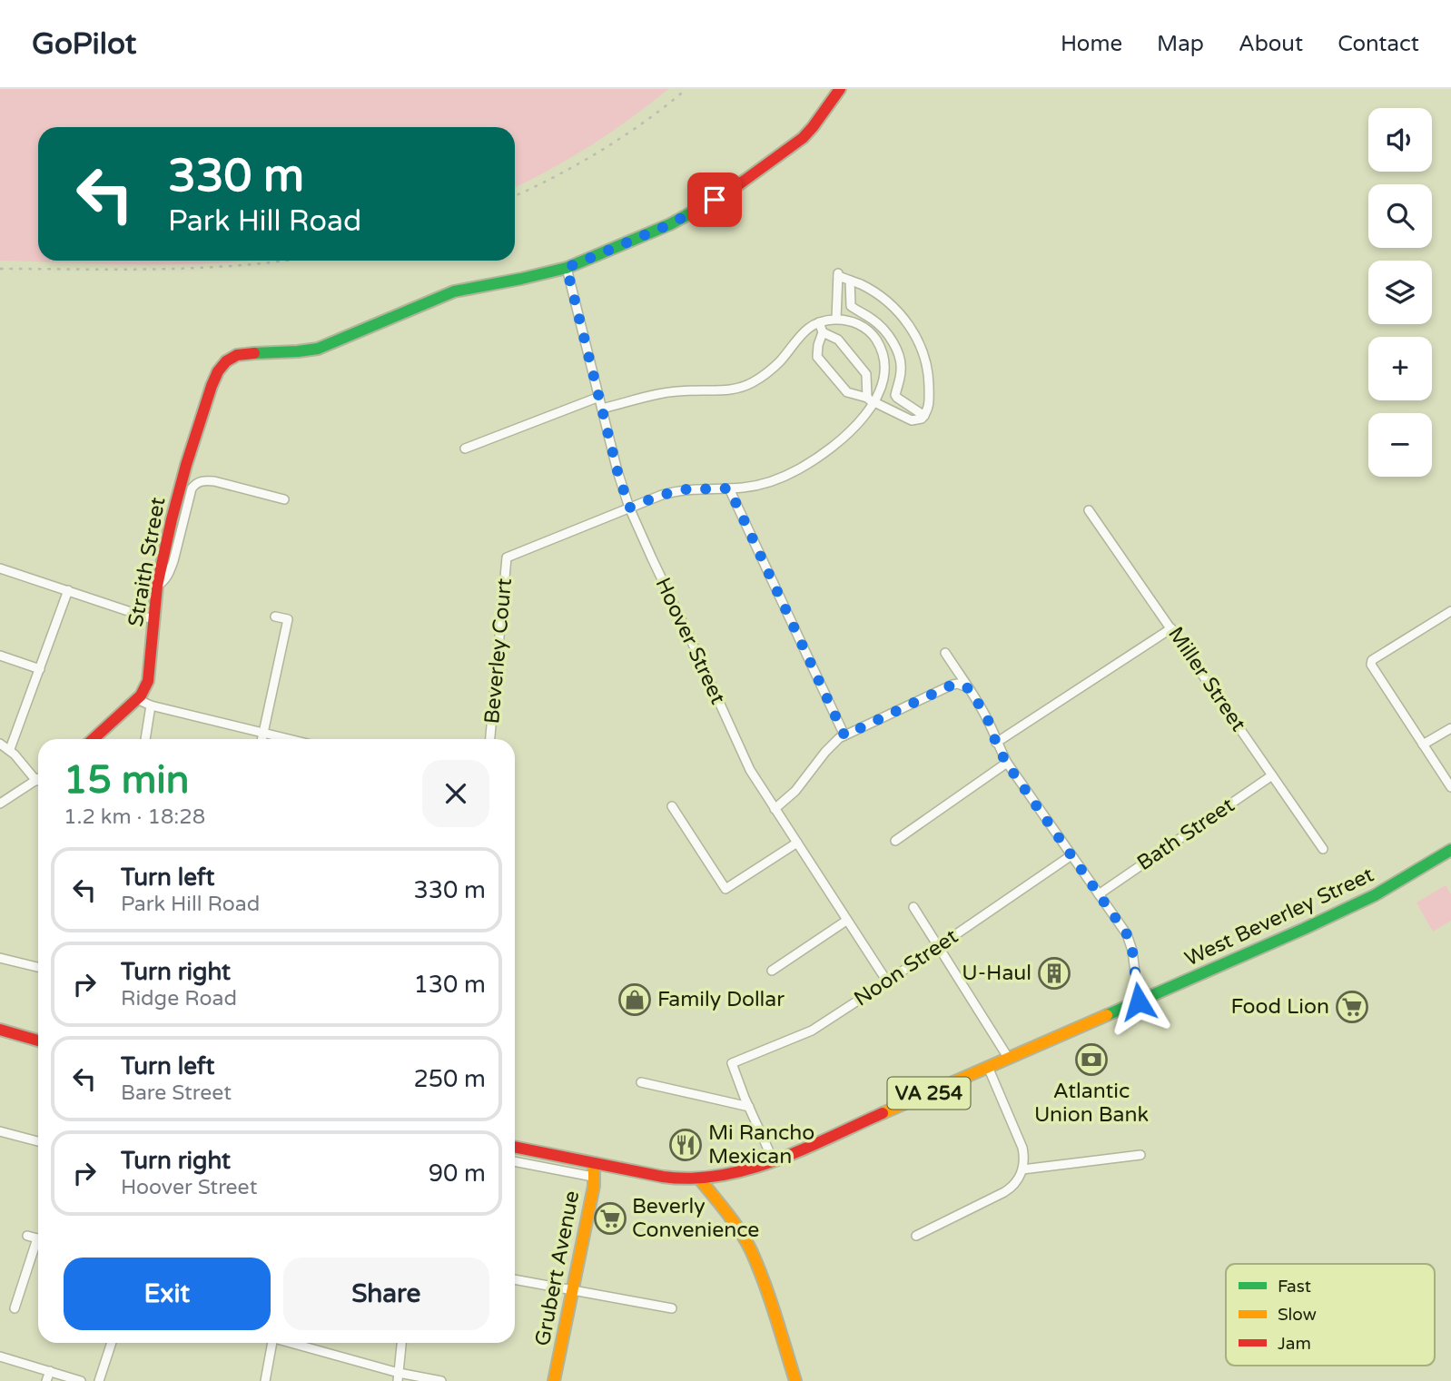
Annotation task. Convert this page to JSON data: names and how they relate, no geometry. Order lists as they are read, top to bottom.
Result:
{
  "streets": {
    "street": [
      "Straith Street",
      "Hoover Street",
      "Beverley Court",
      "Miller Street",
      "Bath Street",
      "West Beverley Street",
      "Noon Street",
      "VA 254",
      "Grubert Avenue"
    ]
  },
  "crossings": [
    ["Straith Street", "Hoover Street"],
    ["Hoover Street", "Beverley Court"],
    ["Hoover Street", "Noon Street"],
    ["Miller Street", "Bath Street"],
    ["West Beverley Street", "Grubert Avenue"]
  ],
  "places": {
    "building": ["U-Haul"],
    "shop": ["Family Dollar"],
    "supermarket": ["Food Lion", "Beverly Convenience"],
    "bank": ["Atlantic Union Bank"],
    "restaurant": ["Mi Rancho Mexican"]
  },
  "legend": ["Fast", "Slow", "Jam"],
  "page": {
    "header": "GoPilot",
    "nav": [
      "Home",
      "Map",
      "About",
      "Contact"
    ],
    "map_buttons": ["+", "−"],
    "turn": ["330 m", "Park Hill Road"],
    "heading": ["15 min", "1.2 km · 18:28"],
    "list": [
      {
        "name": "Turn left",
        "note": "Park Hill Road",
        "value": "330 m"
      },
      {
        "name": "Turn right",
        "note": "Ridge Road",
        "value": "130 m"
      },
      {
        "name": "Turn left",
        "note": "Bare Street",
        "value": "250 m"
      },
      {
        "name": "Turn right",
        "note": "Hoover Street",
        "value": "90 m"
      }
    ],
    "buttons": ["Exit", "Share"]
  }
}
